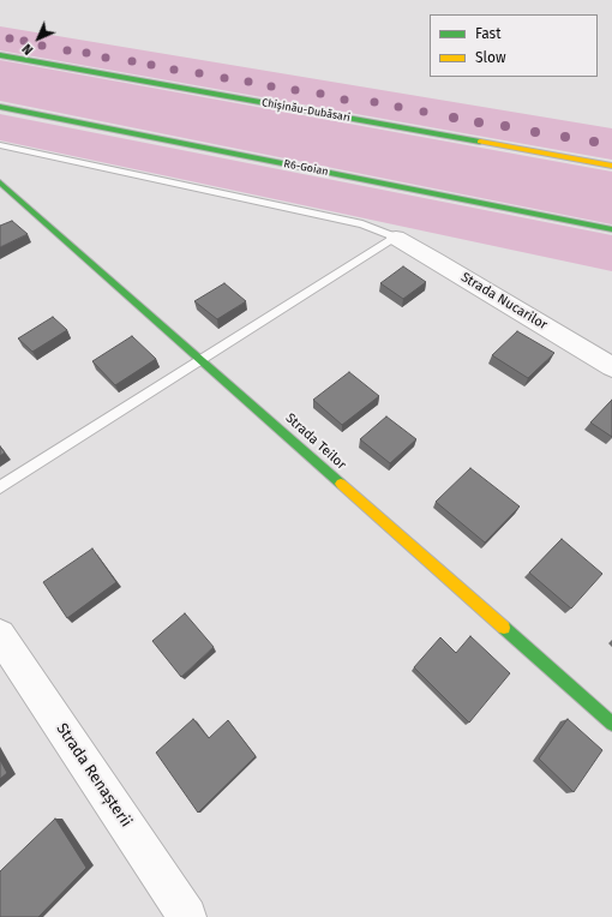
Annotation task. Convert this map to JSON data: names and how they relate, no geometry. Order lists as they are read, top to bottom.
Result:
{
  "streets": {
    "main road": ["Chișinău-Dubăsari", "R6-Goian", "Strada Teilor"],
    "street": ["Strada Nucarilor", "Strada Renașterii"]
  },
  "legend": ["Fast", "Slow"],
  "north": "bottom left"
}
